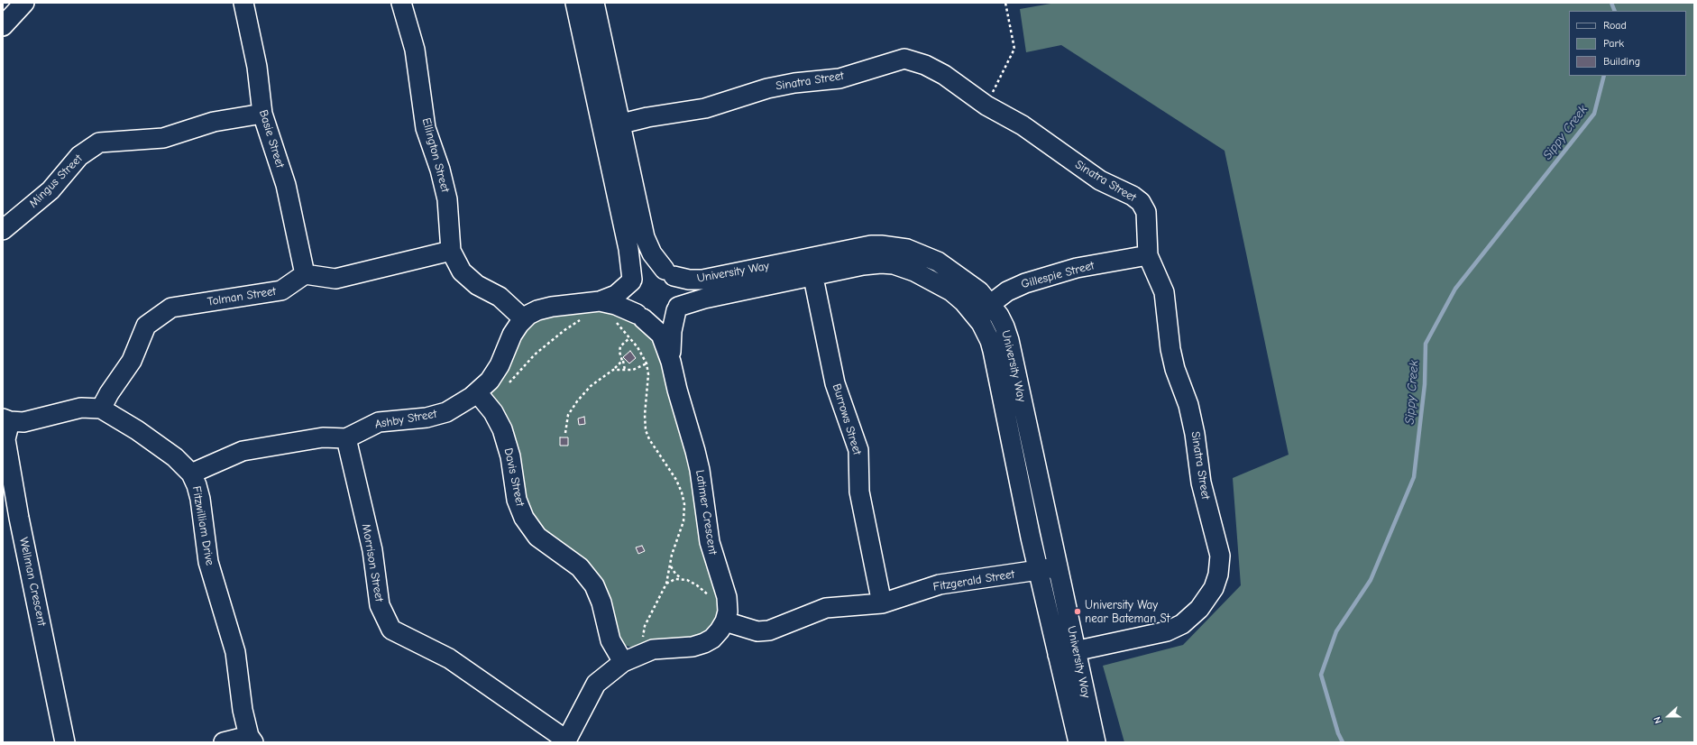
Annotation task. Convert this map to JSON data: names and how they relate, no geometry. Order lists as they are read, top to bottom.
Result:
{
  "streets": {
    "street": [
      "Sinatra Street",
      "Basie Street",
      "Ellington Street",
      "Mingus Street",
      "University Way",
      "Gillespie Street",
      "Tolman Street",
      "Ashby Street",
      "Burrows Street",
      "Davis Street",
      "Latimer Crescent",
      "Fitzwilliam Drive",
      "Morrison Street",
      "Fitzgerald Street",
      "Wellman Crescent"
    ]
  },
  "crossings": [
    ["Sinatra Street", "University Way"],
    ["Sinatra Street", "Gillespie Street"],
    ["Basie Street", "Mingus Street"],
    ["Basie Street", "Tolman Street"],
    ["Ellington Street", "Ashby Street"],
    ["University Way", "Gillespie Street"],
    ["University Way", "Ashby Street"],
    ["University Way", "Burrows Street"],
    ["University Way", "Latimer Crescent"],
    ["University Way", "Fitzgerald Street"],
    ["Tolman Street", "Fitzwilliam Drive"],
    ["Ashby Street", "Davis Street"],
    ["Ashby Street", "Latimer Crescent"],
    ["Ashby Street", "Fitzwilliam Drive"],
    ["Ashby Street", "Morrison Street"],
    ["Burrows Street", "Fitzgerald Street"],
    ["Latimer Crescent", "Fitzgerald Street"],
    ["Fitzwilliam Drive", "Wellman Crescent"]
  ],
  "water": ["Sippy Creek"],
  "places": ["University Way near Bateman St"],
  "legend": ["Road", "Park", "Building"],
  "north": "left"
}
